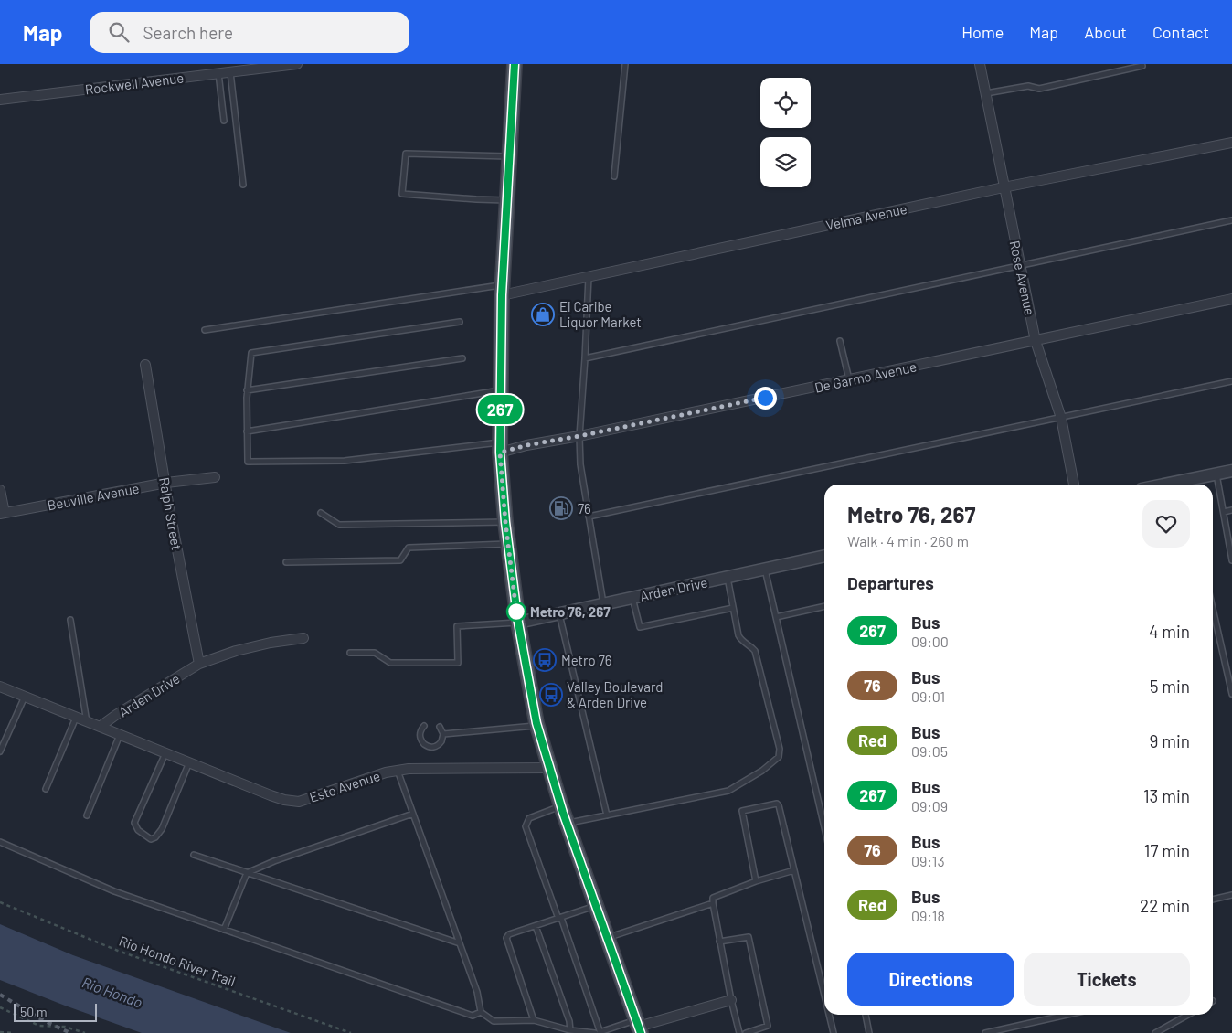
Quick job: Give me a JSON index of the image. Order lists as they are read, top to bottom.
{
  "streets": {
    "street": [
      "Rockwell Avenue",
      "Velma Avenue",
      "Rose Avenue",
      "De Garmo Avenue",
      "Beuville Avenue",
      "Ralph Street",
      "Arden Drive",
      "Esto Avenue"
    ],
    "path": ["Rio Hondo River Trail"]
  },
  "crossings": [
    ["Velma Avenue", "Rose Avenue"],
    ["Rose Avenue", "De Garmo Avenue"],
    ["Beuville Avenue", "Ralph Street"],
    ["Ralph Street", "Arden Drive"],
    ["Arden Drive", "Esto Avenue"]
  ],
  "water": ["Rio Hondo"],
  "places": {
    "shop": ["El Caribe Liquor Market"],
    "fuel station": ["76"],
    "other": ["Metro 76, 267"],
    "bus stop": ["Metro 76", "Valley Boulevard & Arden Drive"]
  },
  "lines": ["bus line 267"],
  "scale_bar": "50 m",
  "page": {
    "header": "Map",
    "search": "Search here",
    "nav": [
      "Home",
      "Map",
      "About",
      "Contact"
    ],
    "on_map": "267",
    "heading": [
      ["Metro 76, 267", "Walk · 4 min · 260 m"],
      "Departures"
    ],
    "list": [
      {
        "mark": "267",
        "name": "Bus",
        "note": "09:00",
        "value": "4 min"
      },
      {
        "mark": "76",
        "name": "Bus",
        "note": "09:01",
        "value": "5 min"
      },
      {
        "mark": "Red",
        "name": "Bus",
        "note": "09:05",
        "value": "9 min"
      },
      {
        "mark": "267",
        "name": "Bus",
        "note": "09:09",
        "value": "13 min"
      },
      {
        "mark": "76",
        "name": "Bus",
        "note": "09:13",
        "value": "17 min"
      },
      {
        "mark": "Red",
        "name": "Bus",
        "note": "09:18",
        "value": "22 min"
      }
    ],
    "buttons": ["Directions", "Tickets"],
    "scale": "50 m"
  }
}
